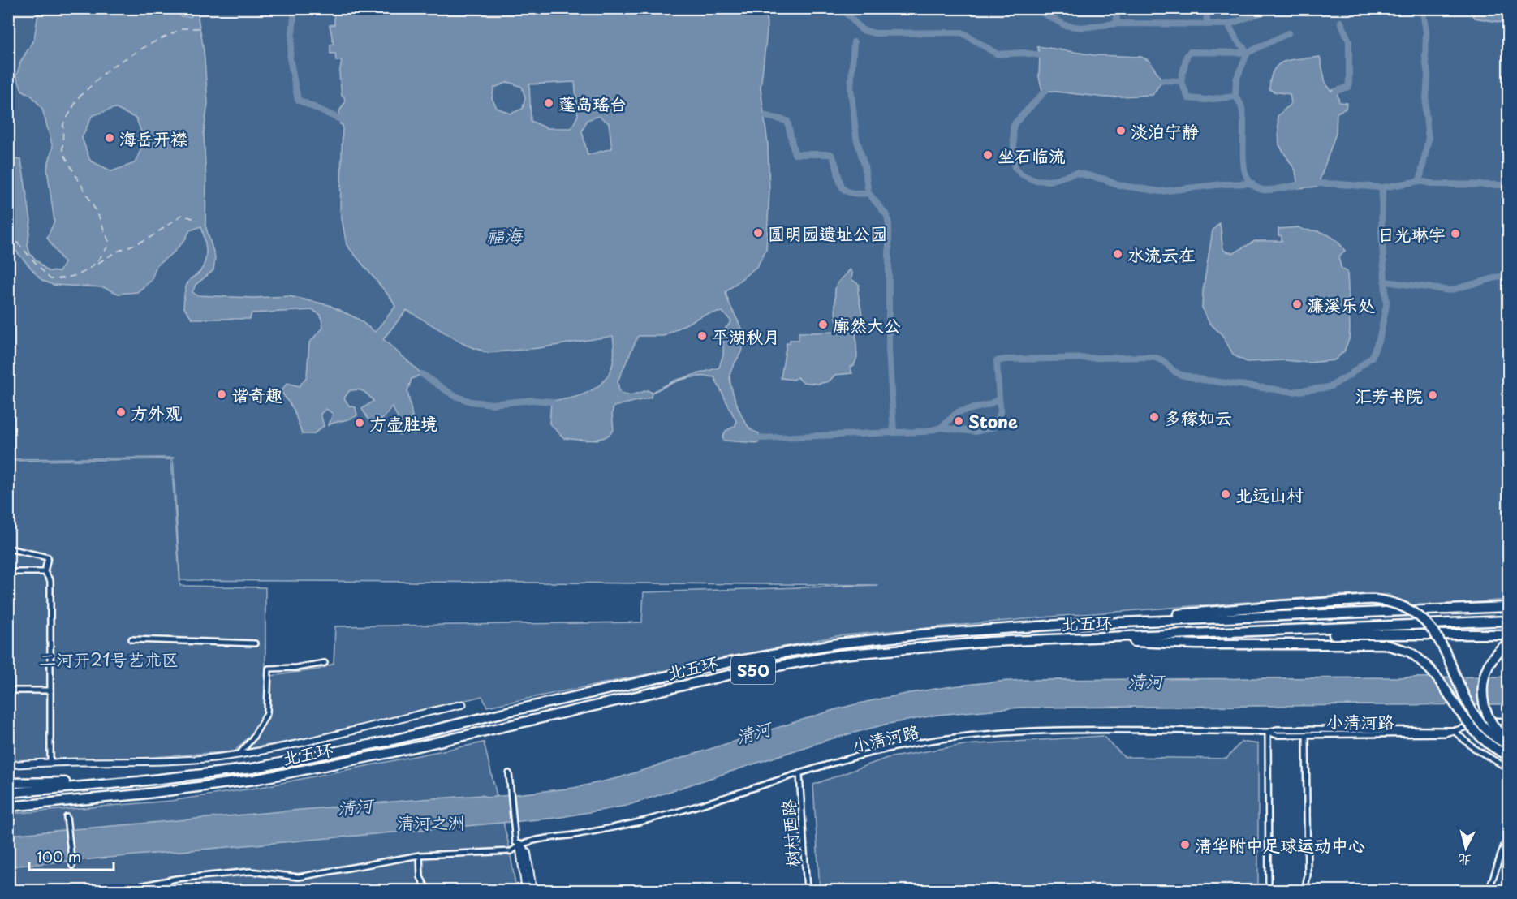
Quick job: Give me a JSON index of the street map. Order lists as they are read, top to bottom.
{
  "streets": {
    "highway": ["北五环", "S50"],
    "street": ["小清河路", "树村西路"]
  },
  "crossings": [
    ["小清河路", "树村西路"]
  ],
  "water": ["福海", "清河"],
  "parks": ["二河开21号艺术区", "清河之洲"],
  "places": [
    "蓬岛瑶台",
    "淡泊宁静",
    "海岳开襟",
    "坐石临流",
    "圆明园遗址公园",
    "日光琳宇",
    "水流云在",
    "濂溪乐处",
    "廓然大公",
    "平湖秋月",
    "谐奇趣",
    "汇芳书院",
    "方外观",
    "多稼如云",
    "Stone",
    "方壶胜境",
    "北远山村",
    "清华附中足球运动中心"
  ],
  "scale_bar": "100 m",
  "north": "bottom"
}
